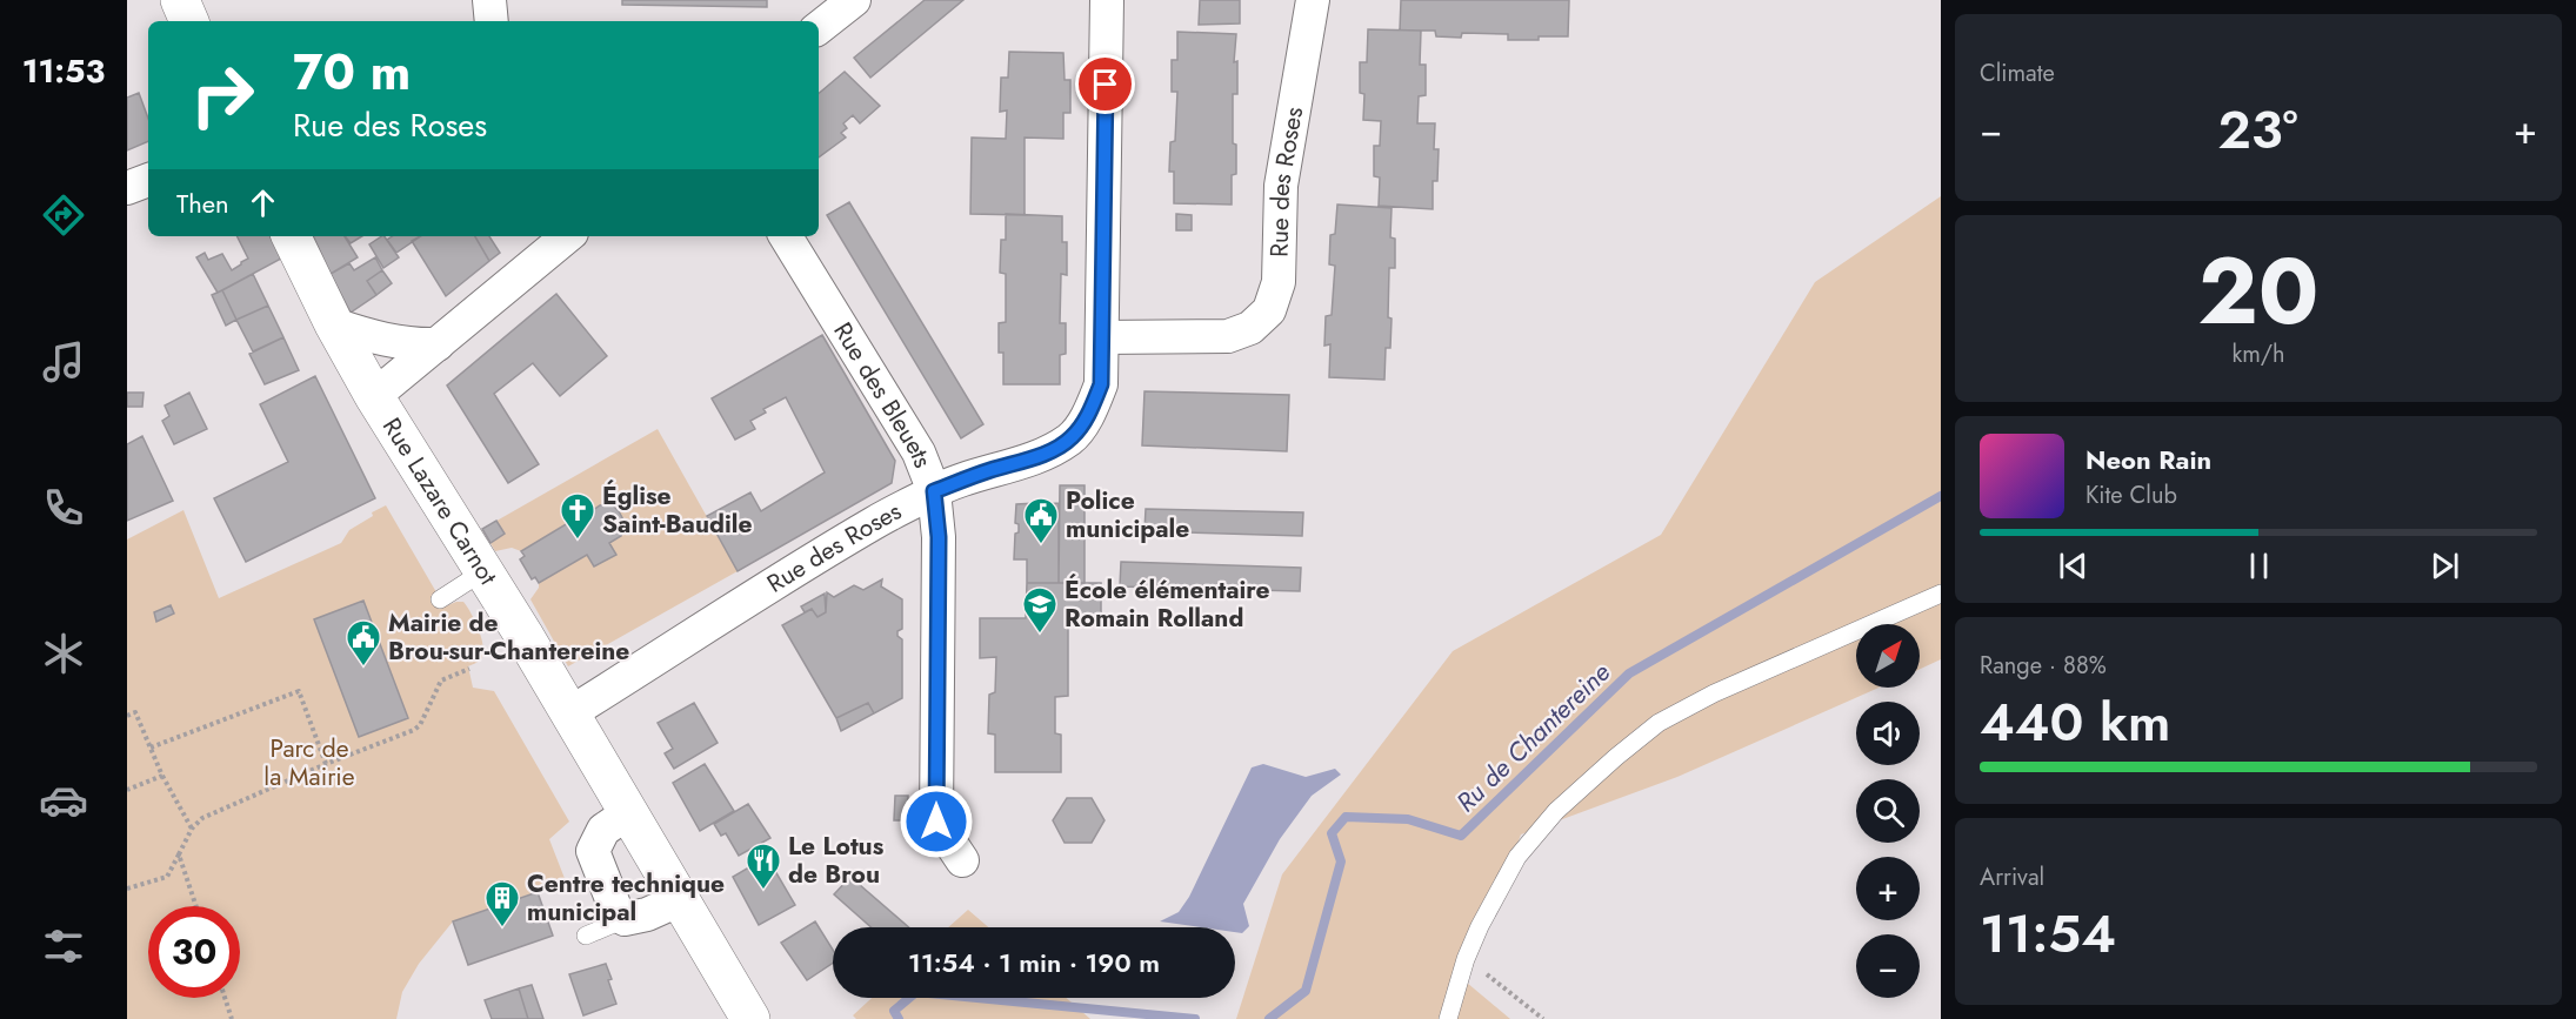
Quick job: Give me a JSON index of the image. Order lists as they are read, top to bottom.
{
  "streets": {
    "street": ["Rue des Roses", "Rue des Bleuets", "Rue Lazare Carnot"]
  },
  "crossings": [
    ["Rue des Roses", "Rue des Bleuets"],
    ["Rue des Roses", "Rue Lazare Carnot"]
  ],
  "water": ["Ru de Chantereine"],
  "parks": ["Parc de la Mairie"],
  "places": {
    "church": ["Église Saint-Baudile"],
    "public building": ["Police municipale", "Mairie de Brou-sur-Chantereine"],
    "school or university": ["École élémentaire Romain Rolland"],
    "restaurant": ["Le Lotus de Brou"],
    "building": ["Centre technique municipal"]
  },
  "north": "top right",
  "page": {
    "tabs": "11:53",
    "tile": [
      "Climate",
      ["20", "km/h"],
      ["Range · 88%", "440 km"],
      ["Arrival", "11:54"]
    ],
    "turn": ["70 m", "Rue des Roses"],
    "heat": ["−", "23°", "+"],
    "then": "Then",
    "song": ["Neon Rain", "Kite Club"],
    "map_buttons": ["+", "−"],
    "limit": "30",
    "trip": "11:54 · 1 min · 190 m"
  }
}
